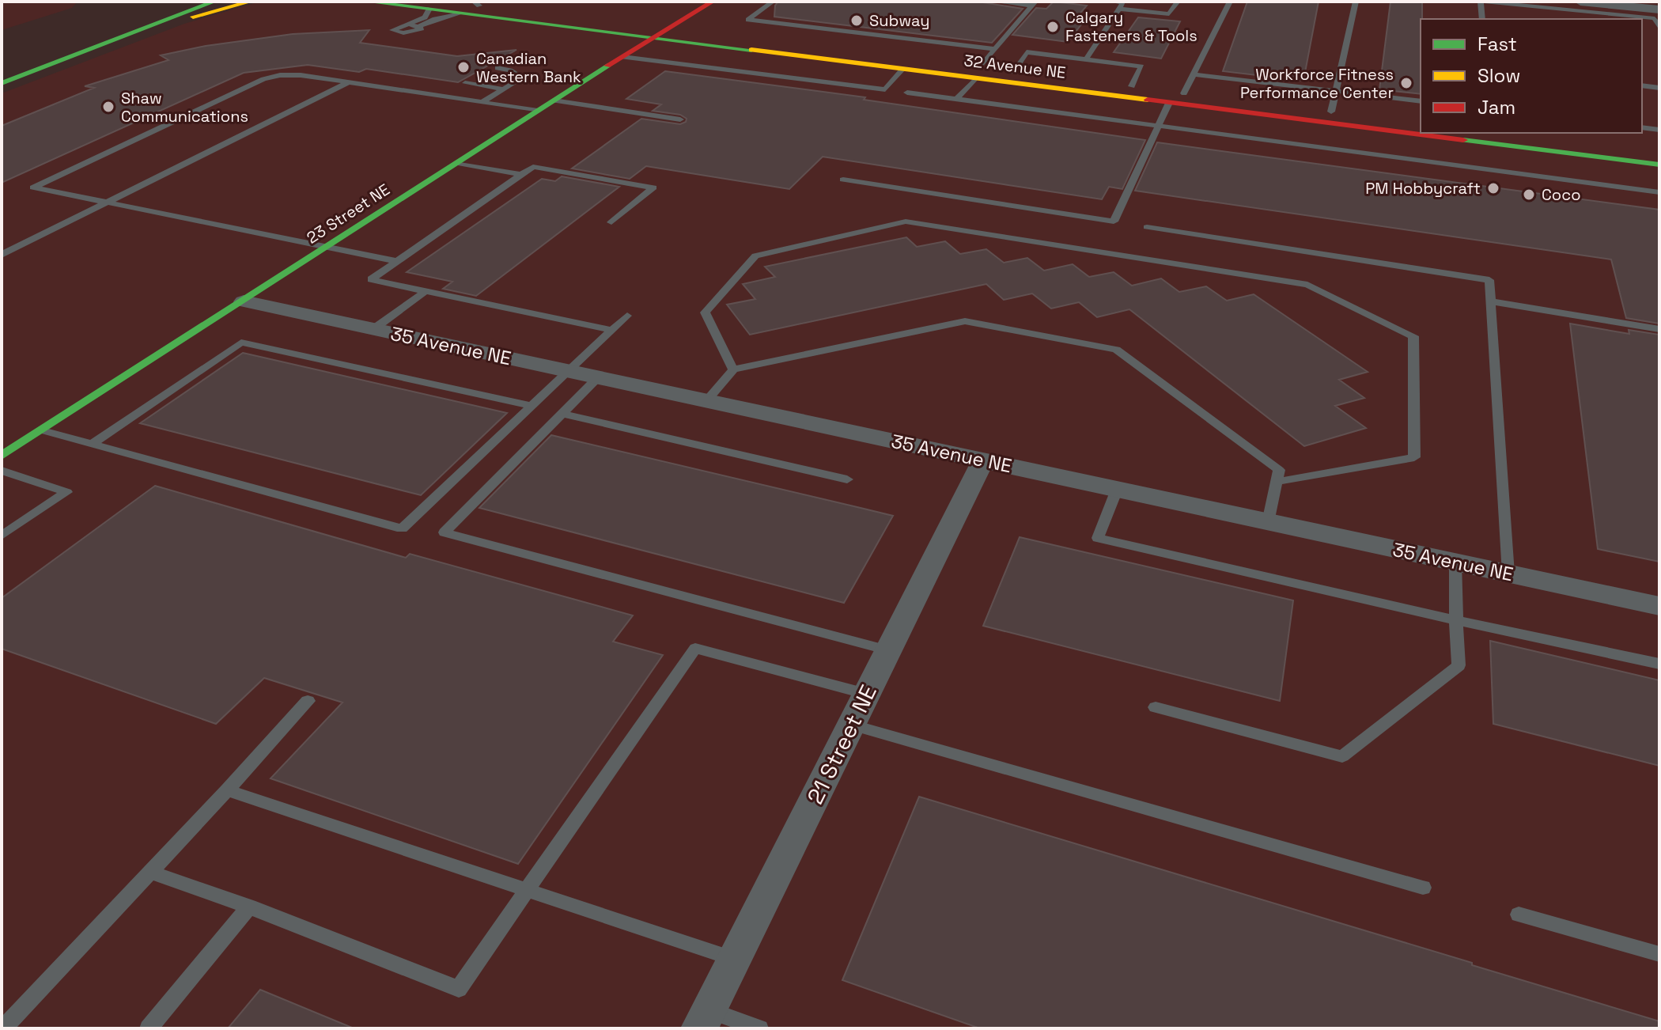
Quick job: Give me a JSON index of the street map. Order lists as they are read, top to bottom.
{
  "streets": {
    "main road": ["32 Avenue NE", "23 Street NE"],
    "street": ["35 Avenue NE", "21 Street NE"]
  },
  "crossings": [
    ["32 Avenue NE", "23 Street NE"],
    ["23 Street NE", "35 Avenue NE"],
    ["35 Avenue NE", "21 Street NE"]
  ],
  "places": [
    "Subway",
    "Calgary Fasteners & Tools",
    "Canadian Western Bank",
    "Workforce Fitness Performance Center",
    "Shaw Communications",
    "PM Hobbycraft",
    "Coco"
  ],
  "legend": ["Fast", "Slow", "Jam"]
}
